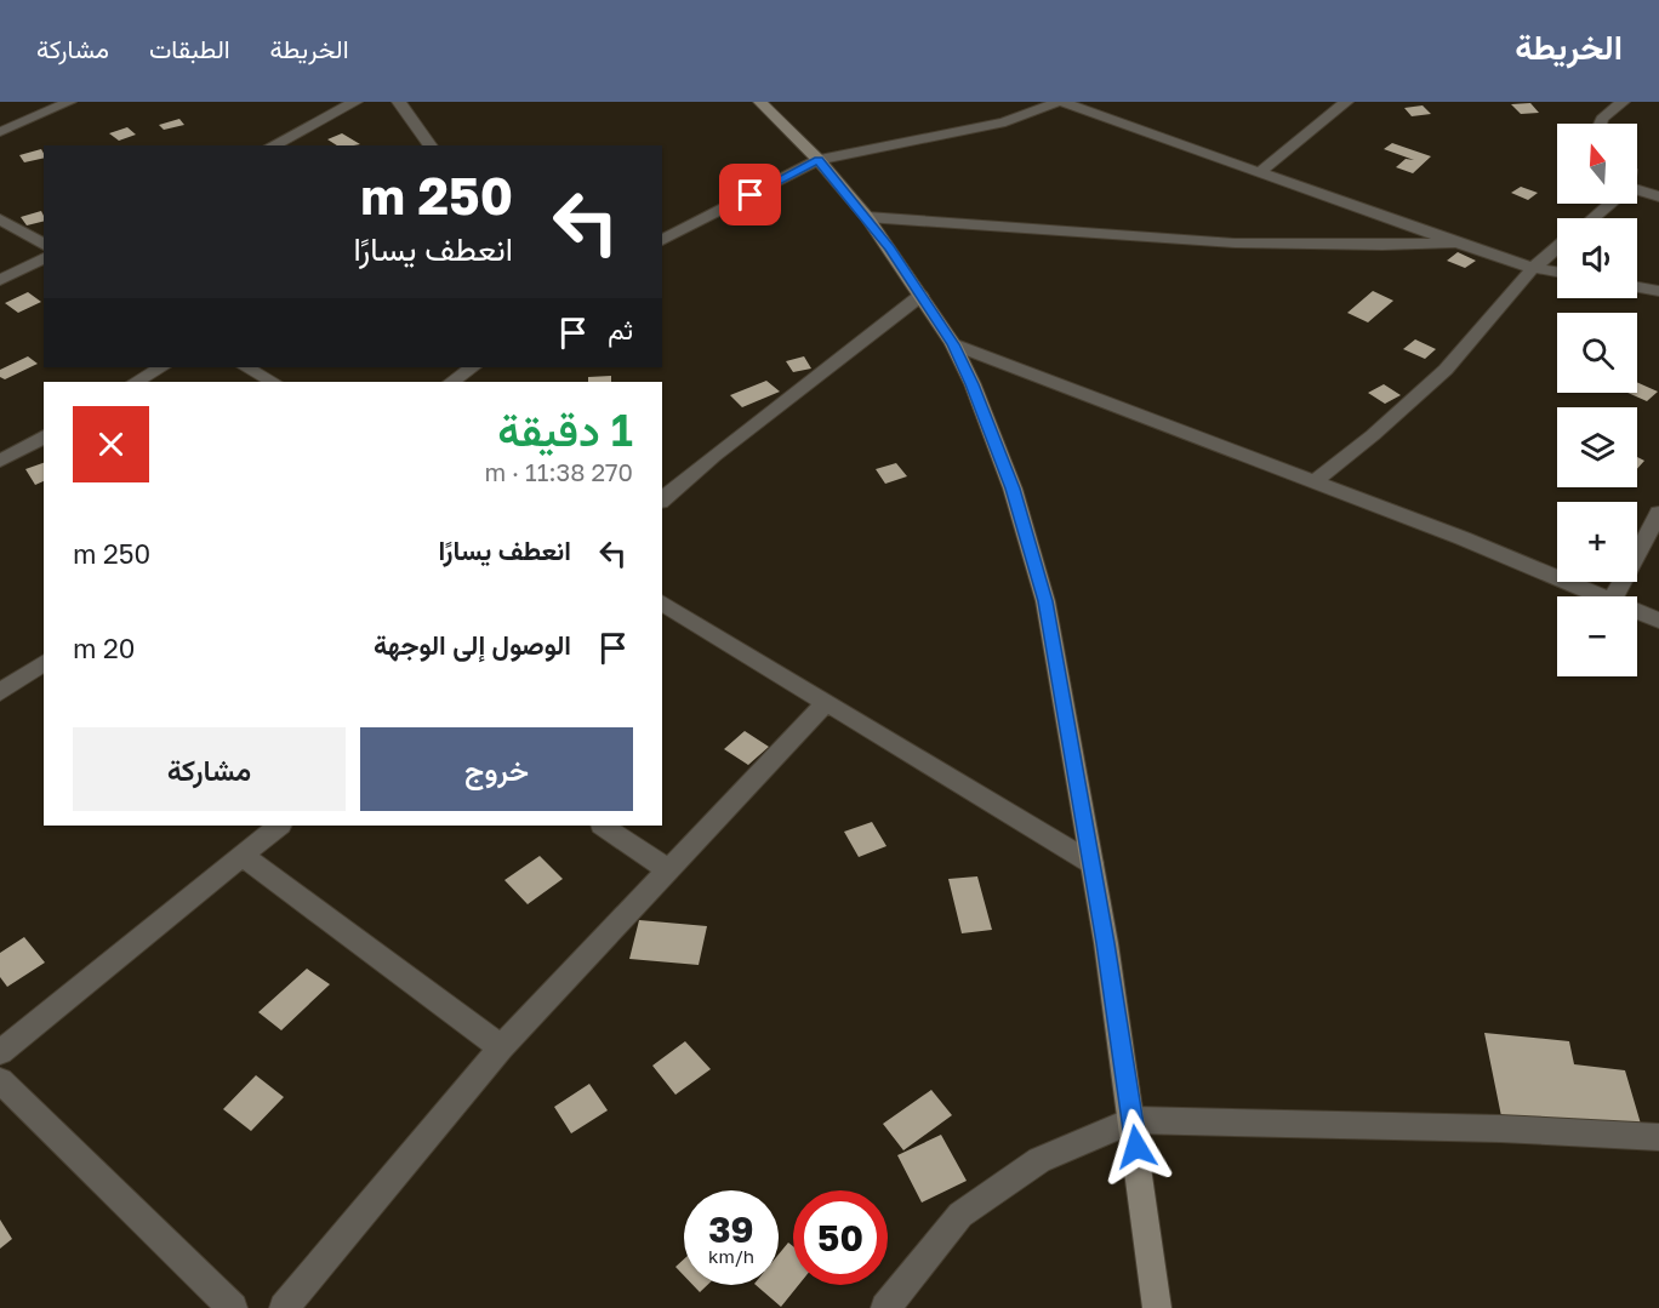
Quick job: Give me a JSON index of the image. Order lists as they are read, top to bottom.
{
  "north": "top",
  "page": {
    "header": "الخريطة",
    "nav": ["الخريطة", "الطبقات", "مشاركة"],
    "map_buttons": ["+", "−"],
    "turn": ["250 m", "انعطف يسارًا"],
    "then": "ثم",
    "heading": ["1 دقيقة", "270 m · 11:38"],
    "list": [
      {
        "name": "انعطف يسارًا",
        "value": "250 m"
      },
      {
        "name": "الوصول إلى الوجهة",
        "value": "20 m"
      }
    ],
    "buttons": ["خروج", "مشاركة"],
    "speed": "39 km/h",
    "limit": "50"
  }
}
